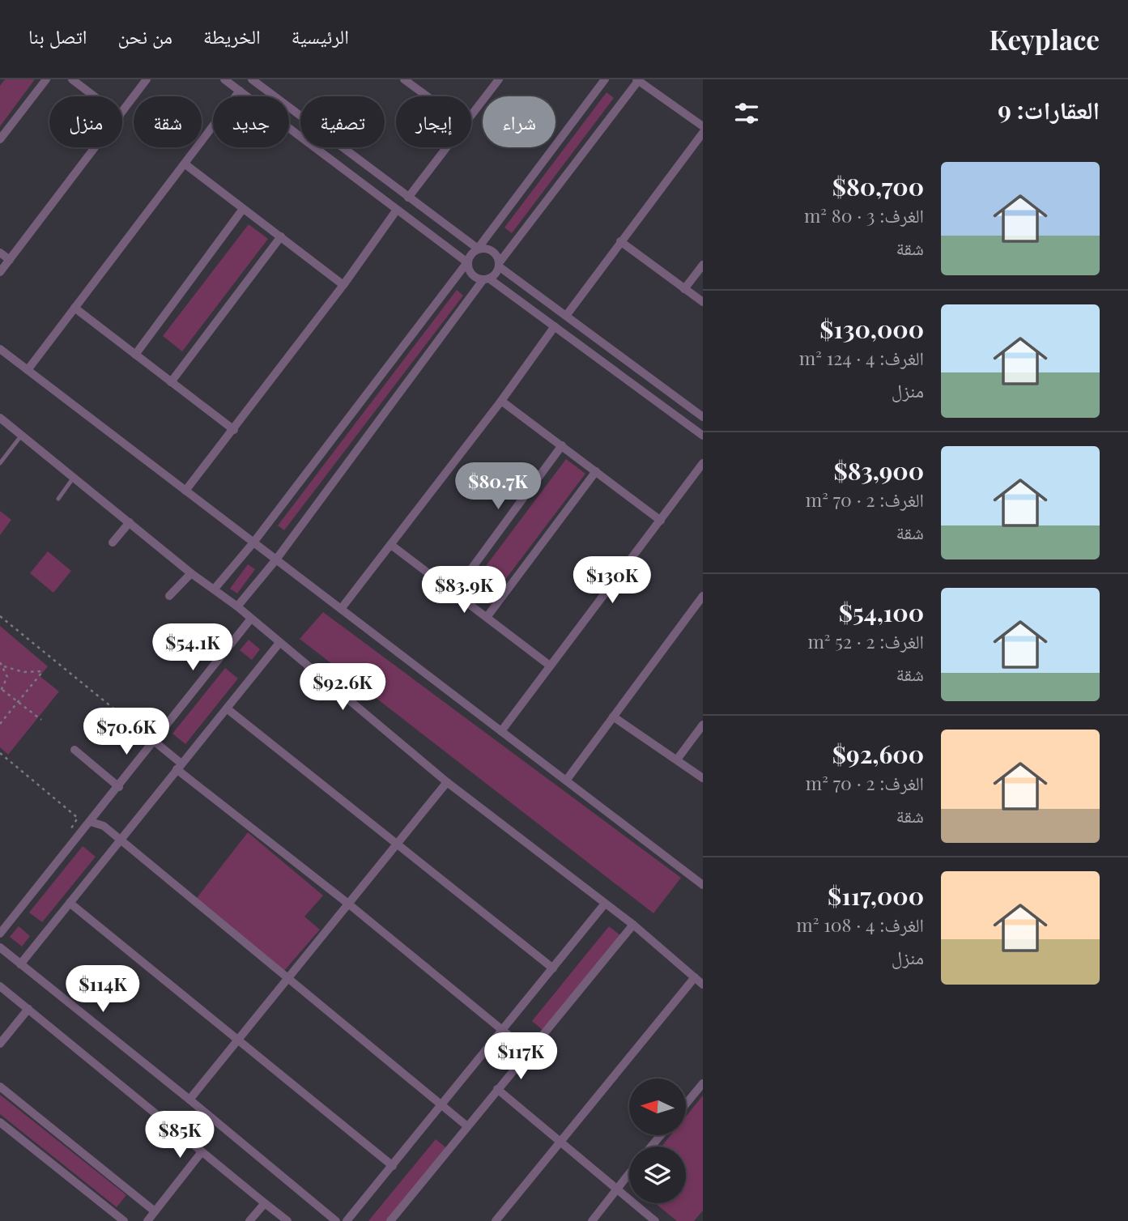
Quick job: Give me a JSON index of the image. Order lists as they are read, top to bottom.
{
  "north": "left",
  "page": {
    "header": "Keyplace",
    "nav": [
      "الرئيسية",
      "الخريطة",
      "من نحن",
      "اتصل بنا"
    ],
    "heading": "العقارات: 9",
    "chip": [
      "شراء",
      "إيجار",
      "تصفية",
      "جديد",
      "شقة",
      "منزل"
    ],
    "list": [
      {
        "name": "$80,700",
        "note": "الغرف: 3 · 80 m² · شقة"
      },
      {
        "name": "$130,000",
        "note": "الغرف: 4 · 124 m² · منزل"
      },
      {
        "name": "$83,900",
        "note": "الغرف: 2 · 70 m² · شقة"
      },
      {
        "name": "$54,100",
        "note": "الغرف: 2 · 52 m² · شقة"
      },
      {
        "name": "$92,600",
        "note": "الغرف: 2 · 70 m² · شقة"
      },
      {
        "name": "$117,000",
        "note": "الغرف: 4 · 108 m² · منزل"
      }
    ],
    "price": [
      "$80.7K",
      "$130K",
      "$83.9K",
      "$54.1K",
      "$92.6K",
      "$70.6K",
      "$114K",
      "$117K",
      "$85K"
    ]
  }
}
